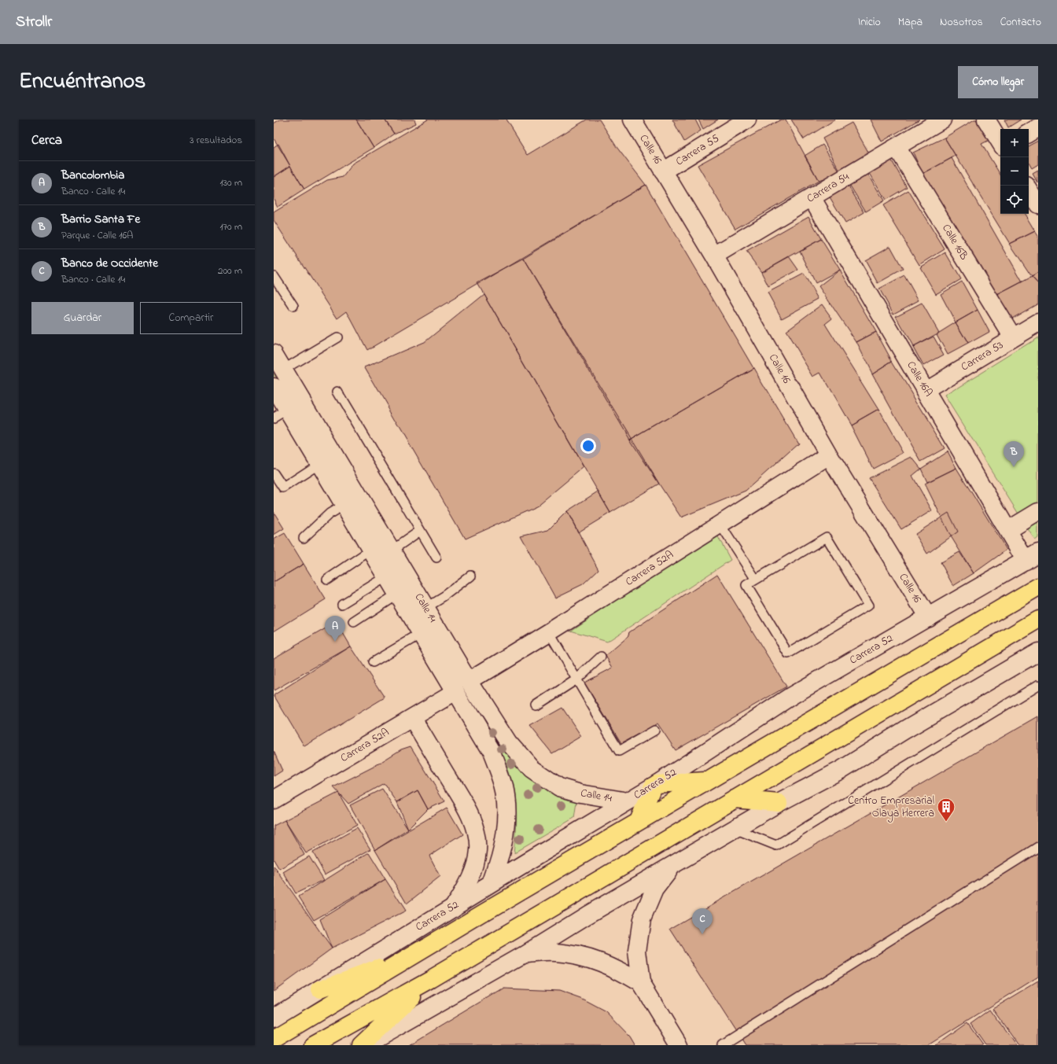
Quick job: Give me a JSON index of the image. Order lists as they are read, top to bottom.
{
  "streets": {
    "main road": ["Carrera 52"],
    "street": [
      "Calle 16",
      "Carrera 55",
      "Carrera 54",
      "Calle 16B",
      "Carrera 53",
      "Calle 16A",
      "Carrera 52A",
      "Calle 14"
    ]
  },
  "crossings": [
    ["Calle 16", "Carrera 55"],
    ["Calle 16", "Carrera 54"],
    ["Calle 16", "Carrera 52A"],
    ["Calle 16", "Carrera 52"],
    ["Carrera 54", "Calle 16B"],
    ["Carrera 54", "Calle 16A"],
    ["Calle 16B", "Carrera 53"],
    ["Carrera 53", "Calle 16A"],
    ["Calle 16A", "Carrera 52"],
    ["Carrera 52A", "Calle 14"],
    ["Calle 14", "Carrera 52"]
  ],
  "places": {
    "building": ["Centro Empresarial Olaya Herrera"]
  },
  "page": {
    "header": "Strollr",
    "nav": [
      "Inicio",
      "Mapa",
      "Nosotros",
      "Contacto"
    ],
    "title": "Encuéntranos",
    "buttons": [
      "Cómo llegar",
      ["Guardar", "Compartir"]
    ],
    "heading": ["Cerca", "3 resultados"],
    "map_buttons": ["+", "−"],
    "list": [
      {
        "mark": "A",
        "name": "Bancolombia",
        "note": "Banco · Calle 14",
        "value": "130 m"
      },
      {
        "mark": "B",
        "name": "Barrio Santa Fe",
        "note": "Parque · Calle 16A",
        "value": "170 m"
      },
      {
        "mark": "C",
        "name": "Banco de Occidente",
        "note": "Banco · Calle 14",
        "value": "200 m"
      }
    ],
    "pins": ["B", "A", "C"]
  }
}
